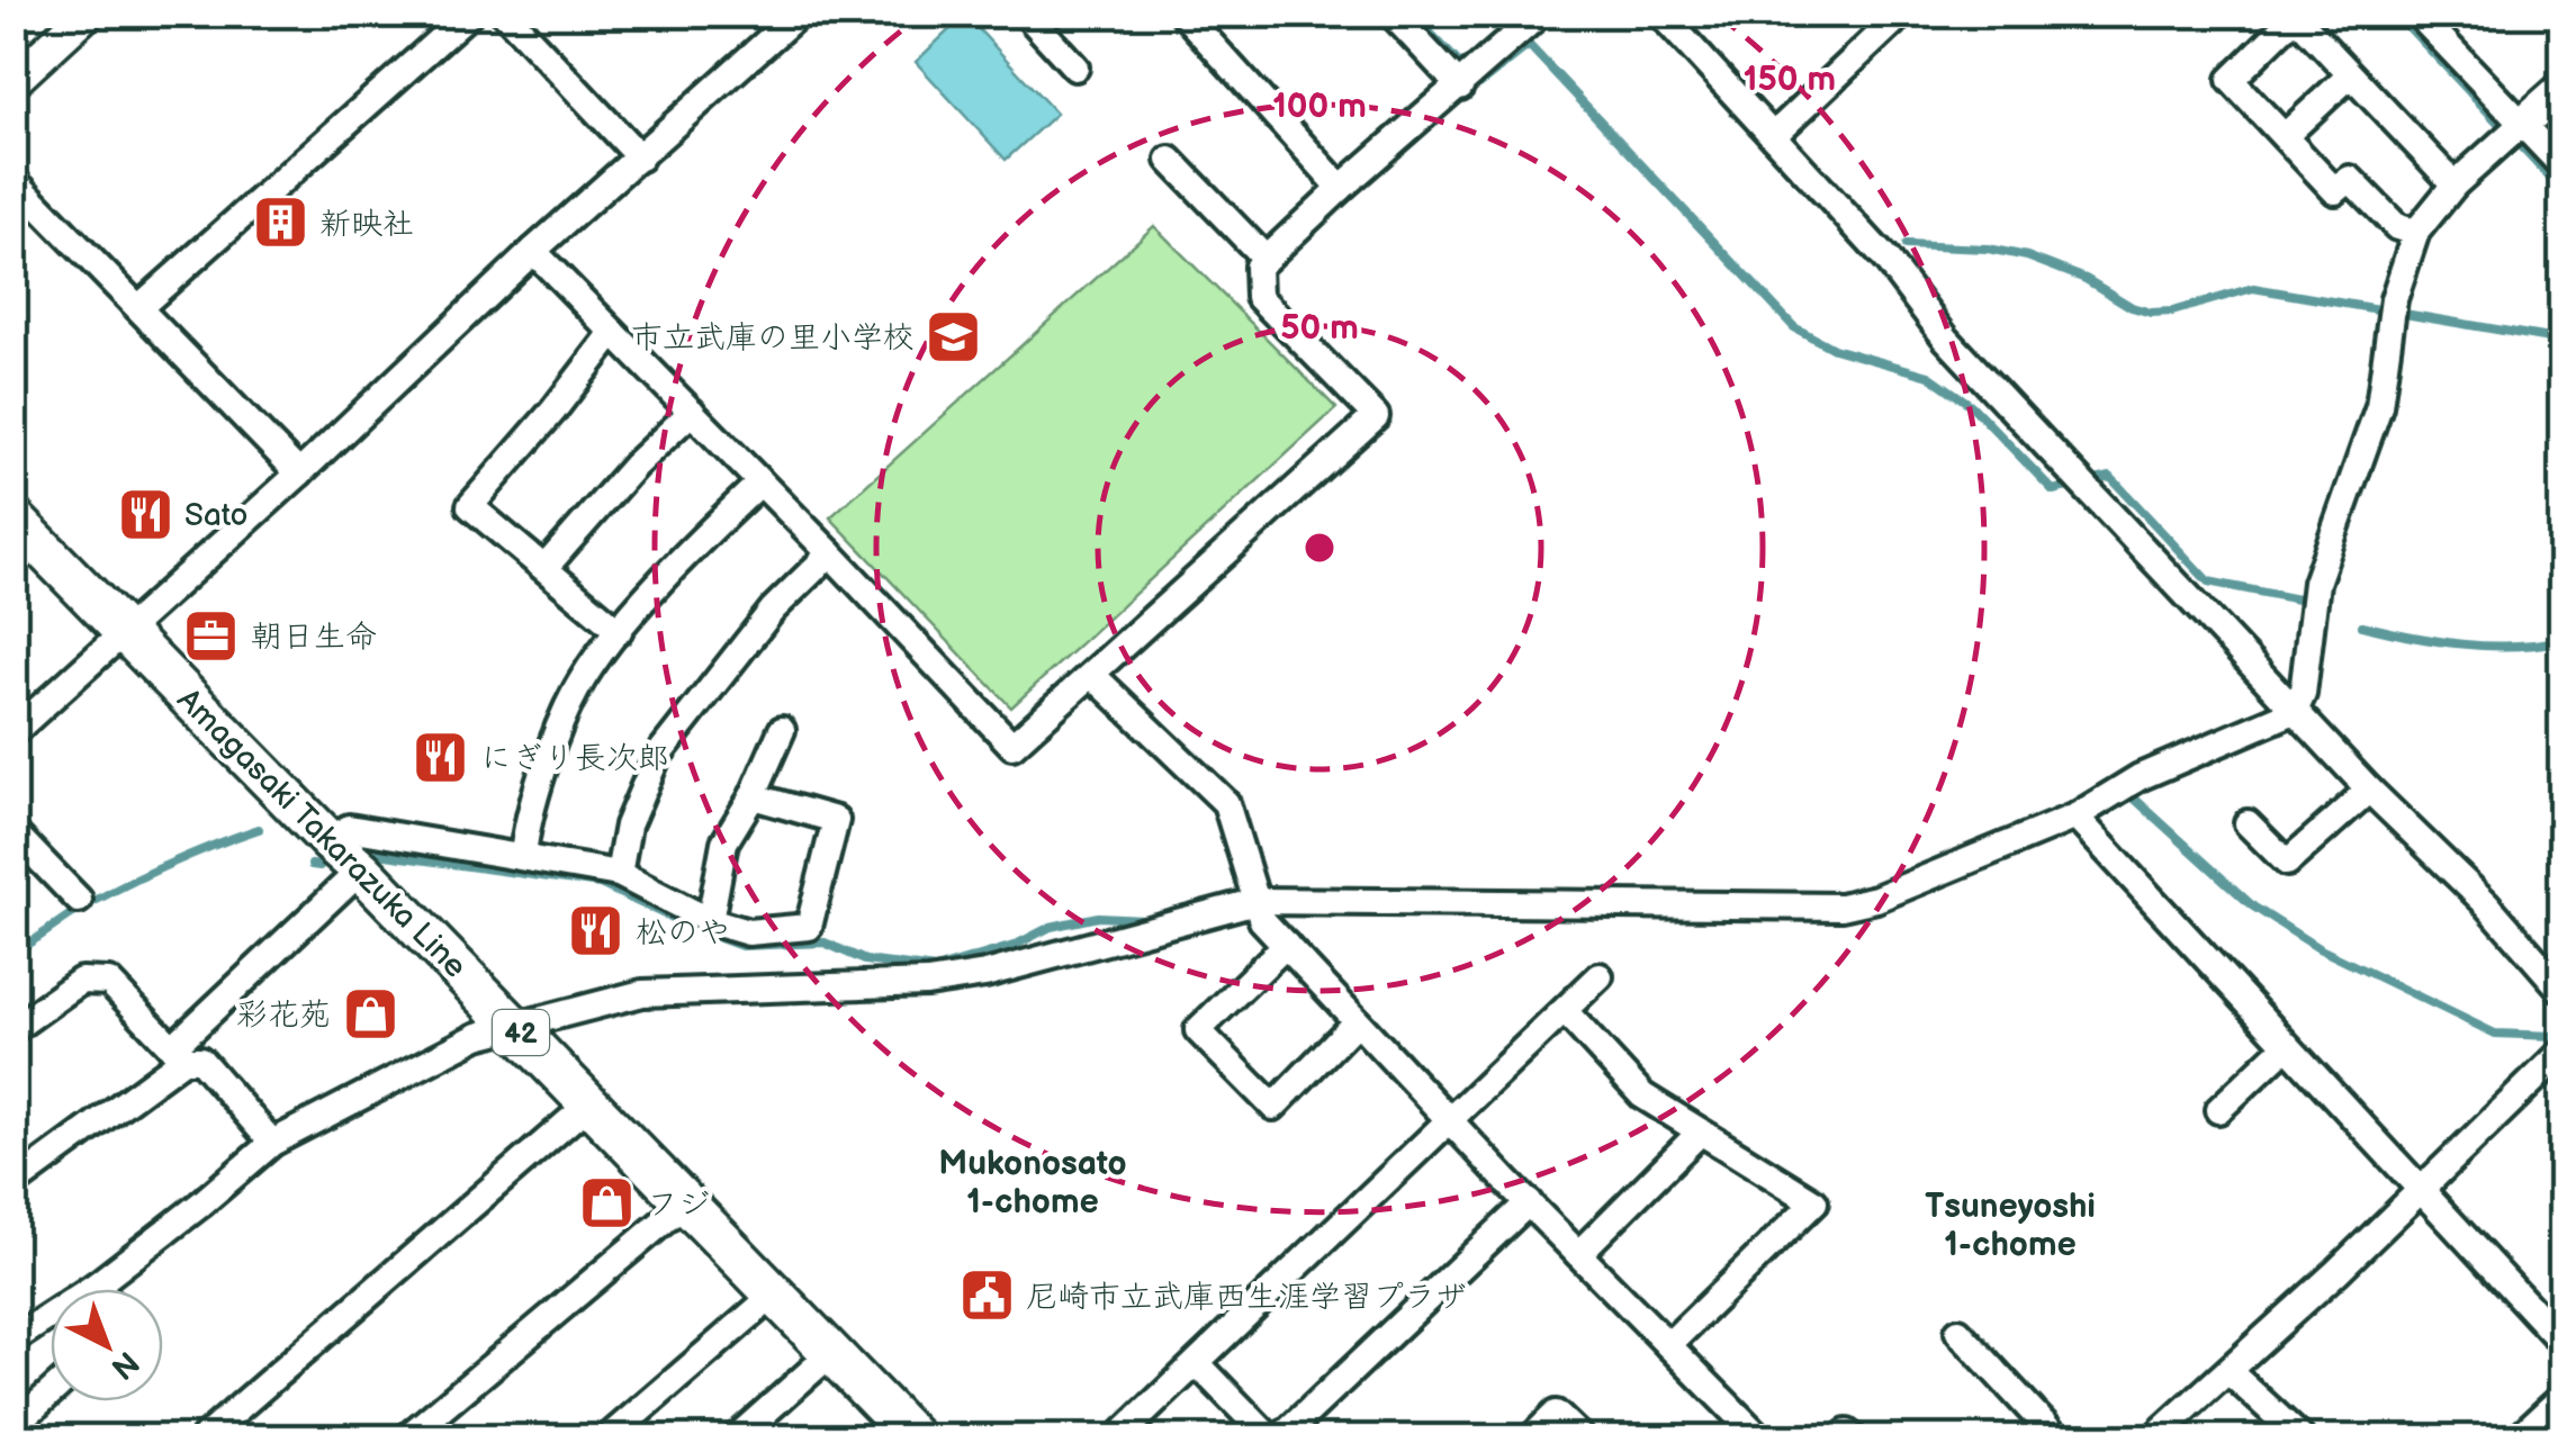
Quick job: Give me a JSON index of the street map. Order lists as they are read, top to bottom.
{
  "streets": {
    "main road": ["Amagasaki Takarazuka Line", "42"]
  },
  "districts": ["Mukonosato 1-chome", "Tsuneyoshi 1-chome"],
  "places": {
    "building": ["新映社"],
    "school or university": ["市立武庫の里小学校"],
    "restaurant": ["Sato", "にぎり長次郎", "松のや"],
    "office": ["朝日生命"],
    "shop": ["彩花苑", "フジ"],
    "public building": ["尼崎市立武庫西生涯学習プラザ"]
  },
  "north": "bottom right",
  "rings": ["150 m", "100 m", "50 m"]
}
